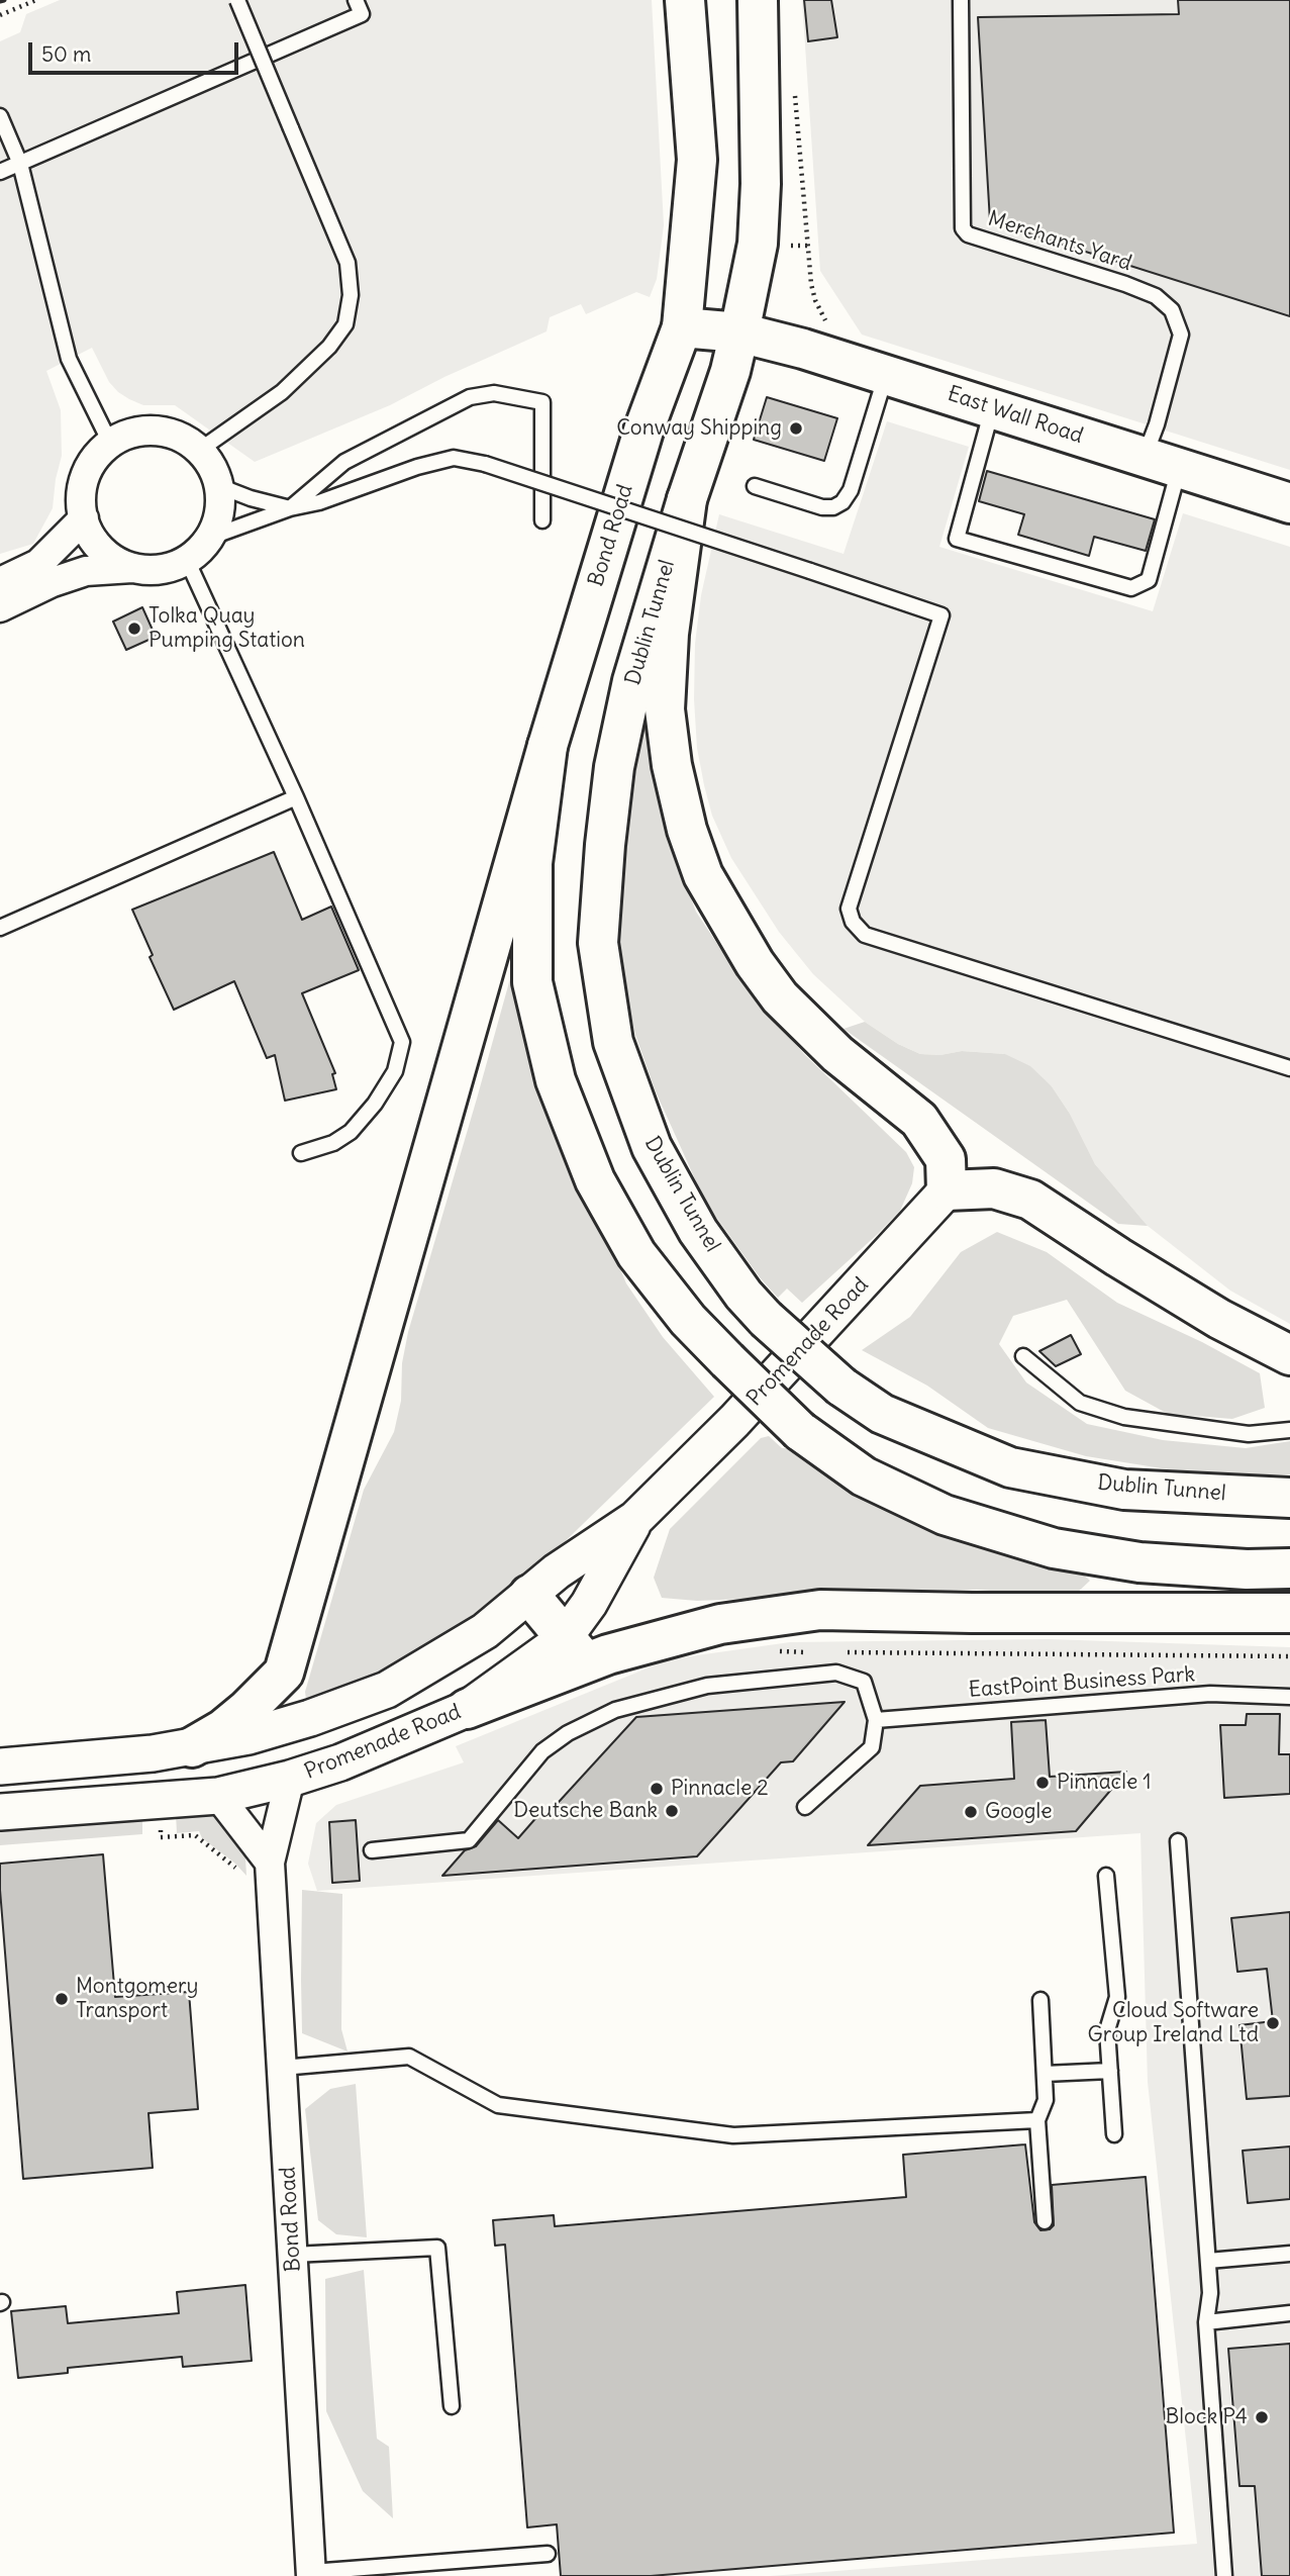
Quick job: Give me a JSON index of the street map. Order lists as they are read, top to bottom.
{
  "streets": {
    "main road": ["East Wall Road", "Bond Road", "Dublin Tunnel"],
    "street": ["Promenade Road"],
    "lane": ["Merchants Yard", "EastPoint Business Park"]
  },
  "crossings": [
    ["Merchants Yard", "East Wall Road"],
    ["East Wall Road", "Bond Road"],
    ["Bond Road", "Promenade Road"]
  ],
  "places": [
    "Conway Shipping",
    "Tolka Quay Pumping Station",
    "Pinnacle 1",
    "Pinnacle 2",
    "Deutsche Bank",
    "Google",
    "Montgomery Transport",
    "Cloud Software Group Ireland Ltd",
    "Block P4"
  ],
  "scale_bar": "50 m"
}
